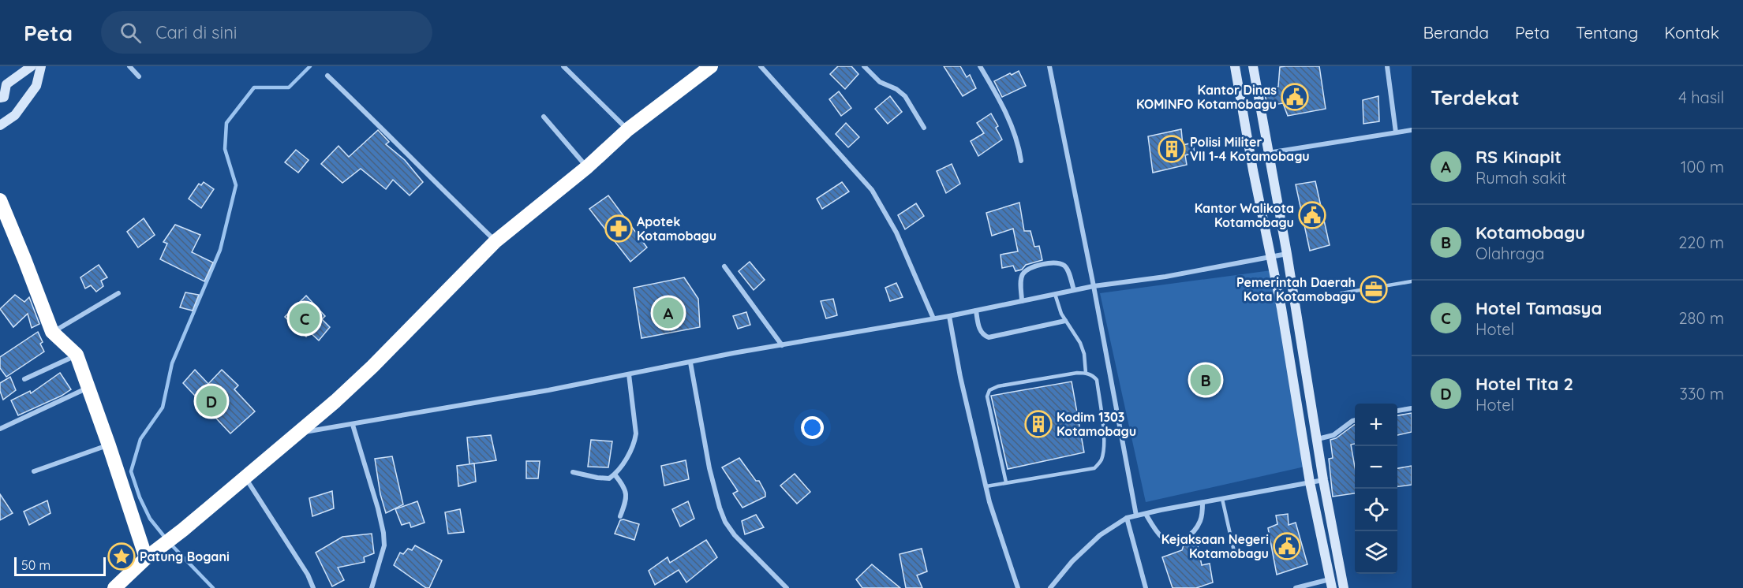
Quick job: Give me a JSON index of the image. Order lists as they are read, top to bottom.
{
  "places": {
    "public building": ["Kantor Dinas KOMINFO Kotamobagu", "Kantor Walikota Kotamobagu", "Kejaksaan Negeri Kotamobagu"],
    "building": ["Polisi Militer VII 1-4 Kotamobagu", "Kodim 1303 Kotamobagu"],
    "pharmacy": ["Apotek Kotamobagu"],
    "office": ["Pemerintah Daerah Kota Kotamobagu"],
    "place": ["Patung Bogani"]
  },
  "scale_bar": "50 m",
  "page": {
    "header": "Peta",
    "search": "Cari di sini",
    "nav": [
      "Beranda",
      "Peta",
      "Tentang",
      "Kontak"
    ],
    "heading": ["Terdekat", "4 hasil"],
    "list": [
      {
        "mark": "A",
        "name": "RS Kinapit",
        "note": "Rumah sakit",
        "value": "100 m"
      },
      {
        "mark": "B",
        "name": "Kotamobagu",
        "note": "Olahraga",
        "value": "220 m"
      },
      {
        "mark": "C",
        "name": "Hotel Tamasya",
        "note": "Hotel",
        "value": "280 m"
      },
      {
        "mark": "D",
        "name": "Hotel Tita 2",
        "note": "Hotel",
        "value": "330 m"
      }
    ],
    "pins": [
      "A",
      "C",
      "B",
      "D"
    ],
    "map_buttons": ["+", "−"],
    "scale": "50 m"
  }
}
